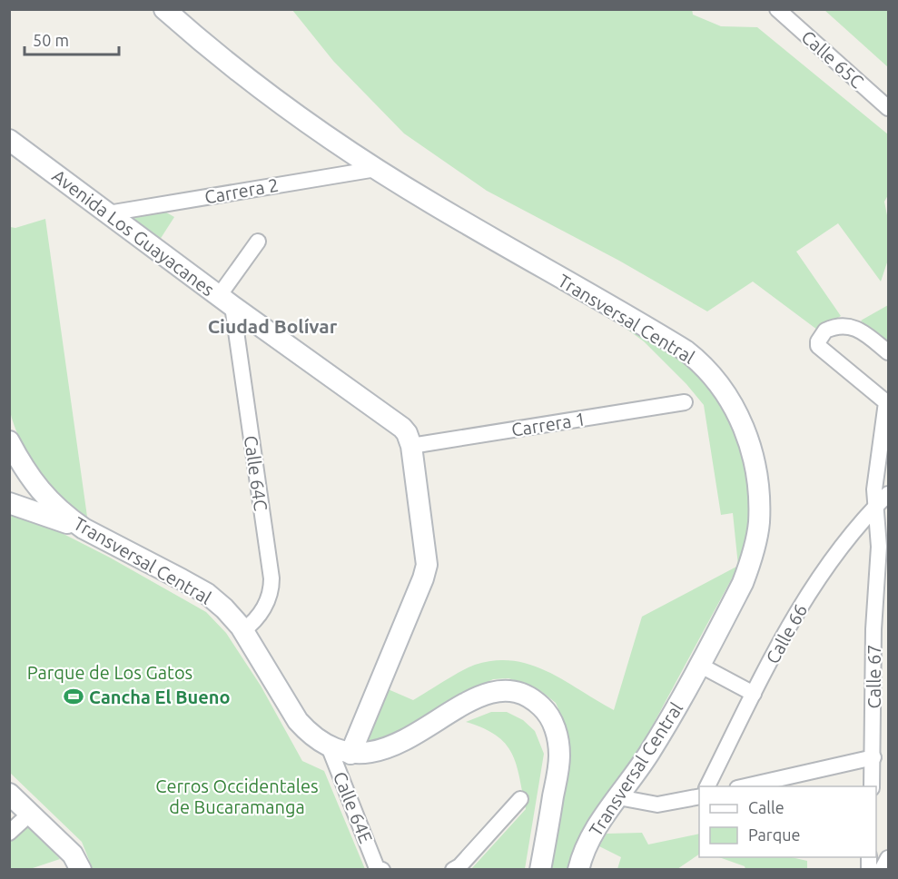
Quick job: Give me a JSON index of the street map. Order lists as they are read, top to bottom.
{
  "streets": {
    "main road": ["Avenida Los Guayacanes", "Transversal Central"],
    "street": [
      "Calle 65C",
      "Carrera 2",
      "Carrera 1",
      "Calle 64C",
      "Calle 66",
      "Calle 67",
      "Calle 64E"
    ]
  },
  "crossings": [
    ["Carrera 2", "Avenida Los Guayacanes"],
    ["Carrera 2", "Transversal Central"],
    ["Avenida Los Guayacanes", "Transversal Central"],
    ["Avenida Los Guayacanes", "Carrera 1"],
    ["Avenida Los Guayacanes", "Calle 64C"],
    ["Transversal Central", "Calle 64C"],
    ["Transversal Central", "Calle 64E"],
    ["Calle 66", "Calle 67"]
  ],
  "districts": ["Ciudad Bolívar"],
  "parks": ["Parque de Los Gatos", "Cerros Occidentales de Bucaramanga"],
  "places": {
    "sports": ["Cancha El Bueno"]
  },
  "legend": ["Calle", "Parque"],
  "scale_bar": "50 m"
}
